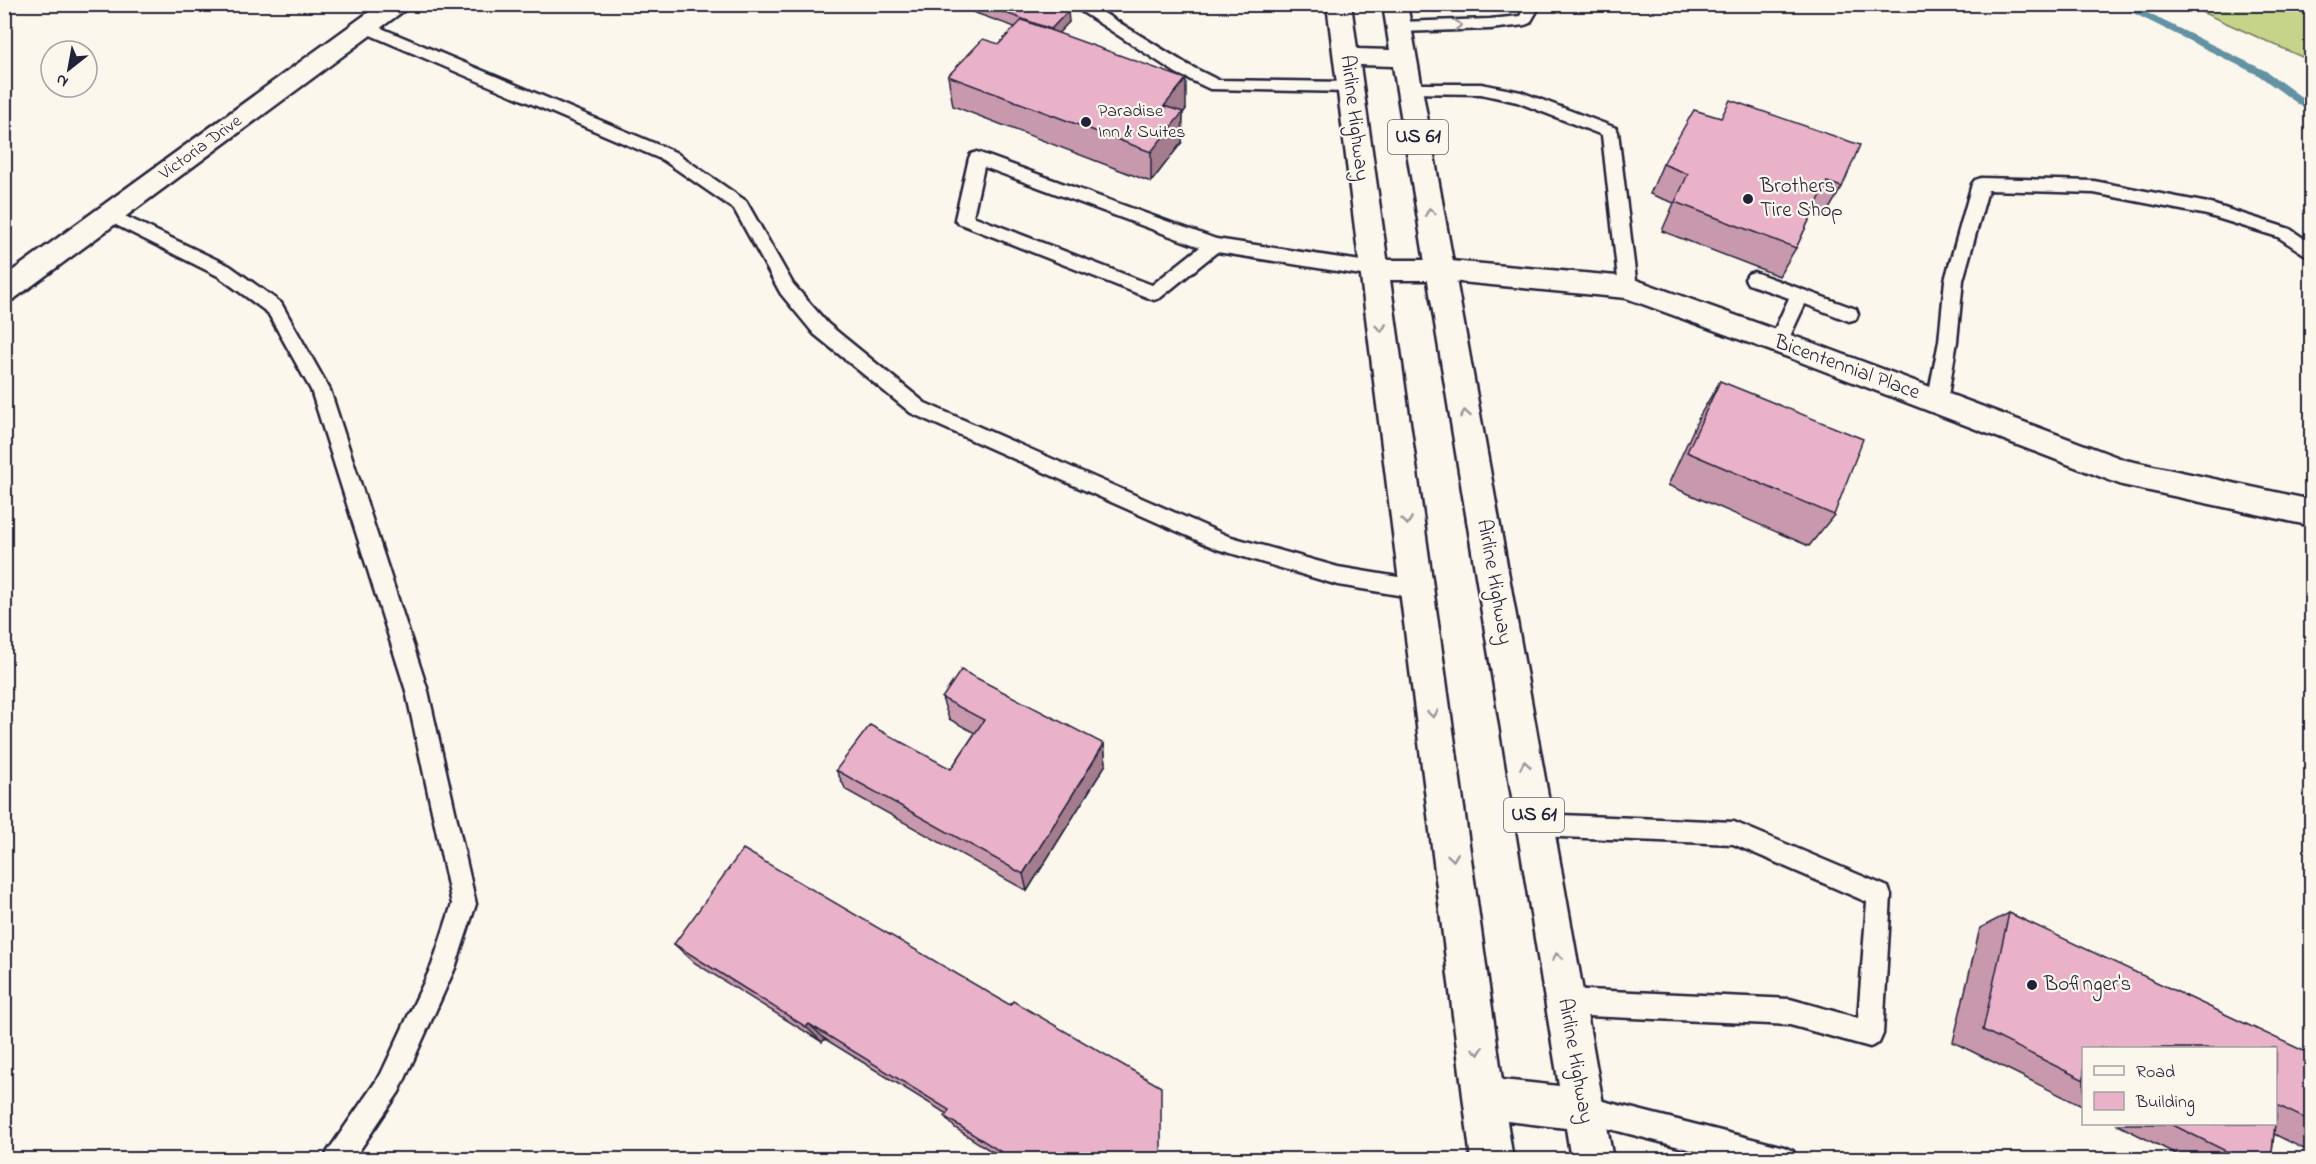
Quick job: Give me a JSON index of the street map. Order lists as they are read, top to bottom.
{
  "streets": {
    "main road": [
      "Airline Highway",
      "US 61",
      "Victoria Drive",
      "Bicentennial Place"
    ]
  },
  "crossings": [
    ["Airline Highway", "Bicentennial Place"]
  ],
  "places": ["Paradise Inn & Suites", "Brothers Tire Shop", "Bofinger's"],
  "legend": ["Road", "Building"],
  "north": "bottom left"
}
